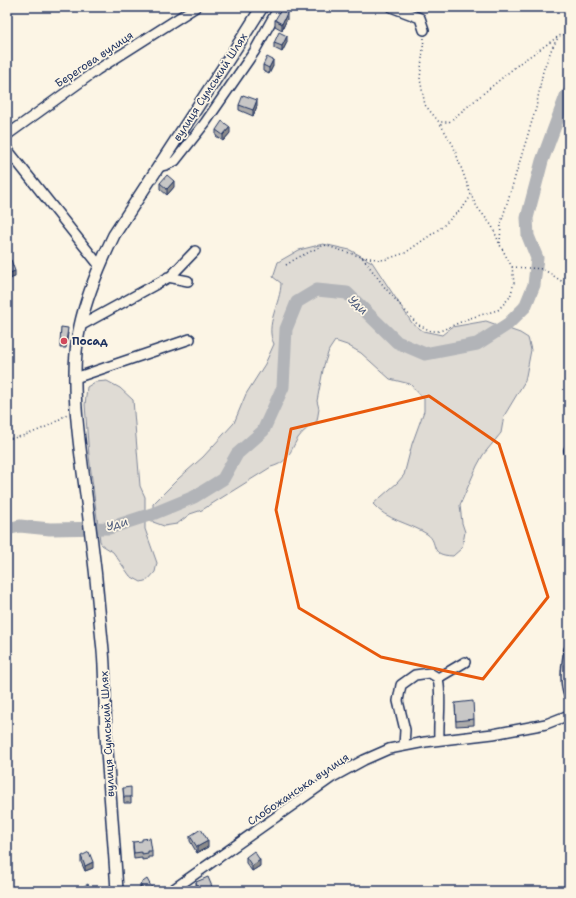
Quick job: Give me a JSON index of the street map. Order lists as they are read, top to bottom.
{
  "streets": {
    "main road": ["вулиця Сумський Шлях"],
    "street": ["Берегова вулиця", "Слобожанська вулиця"]
  },
  "water": ["Уди"],
  "places": ["Посад"]
}
